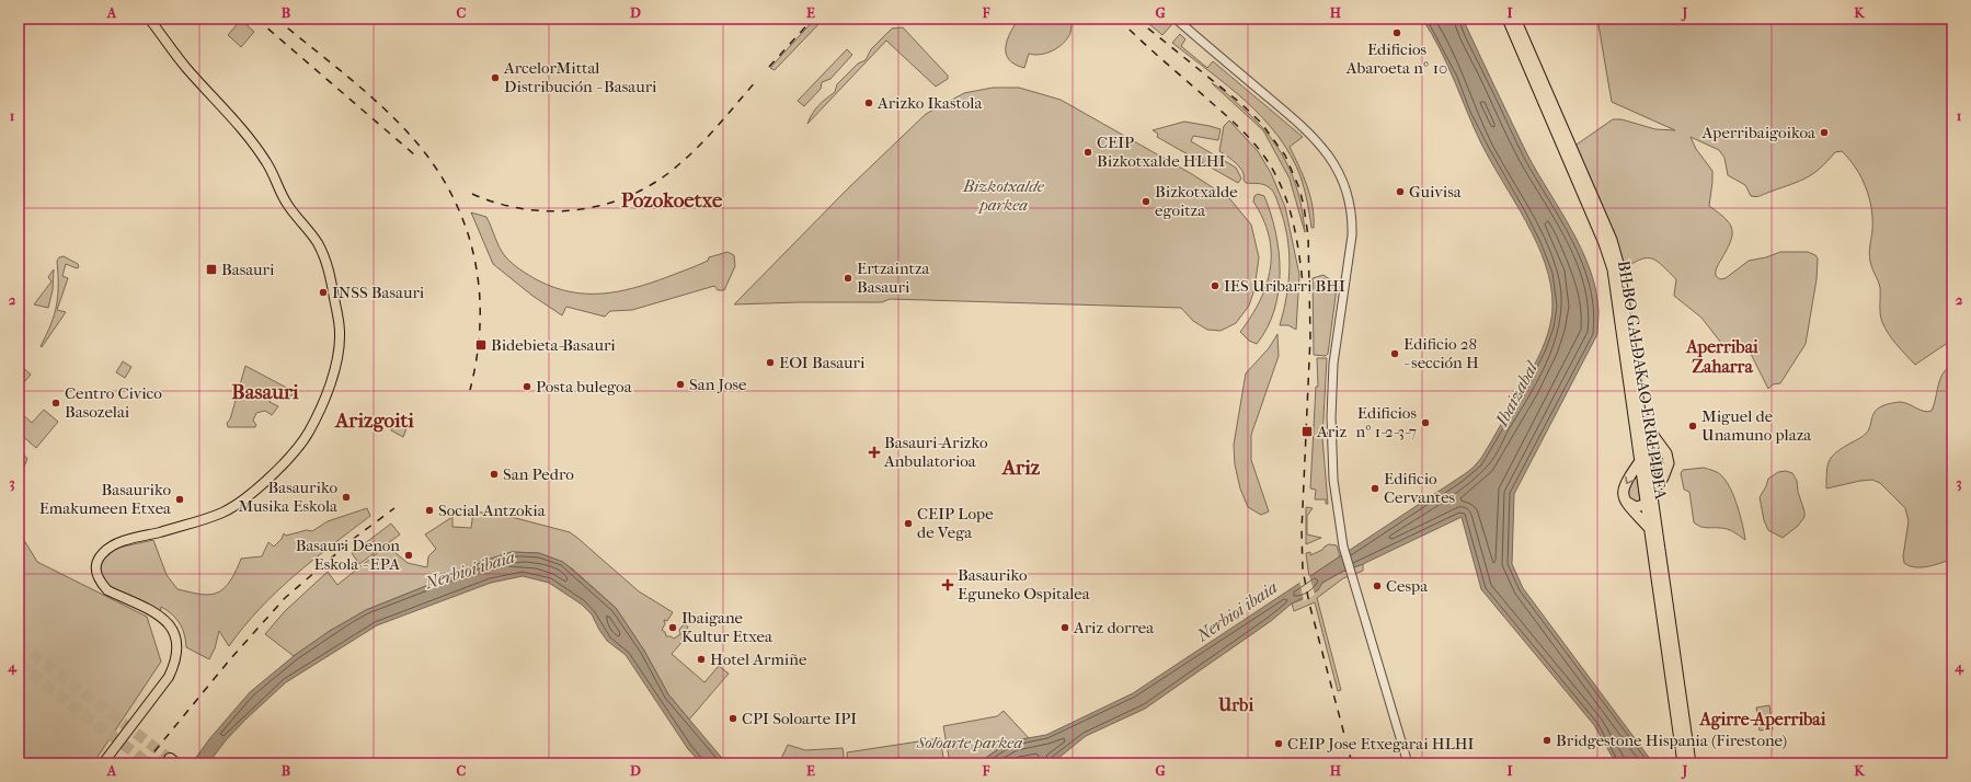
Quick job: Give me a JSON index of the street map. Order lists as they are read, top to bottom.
{
  "streets": {
    "highway": ["BILBO-GALDAKAO ERREPIDEA"]
  },
  "districts": [
    "Pozokoetxe",
    "Aperribai Zaharra",
    "Basauri",
    "Arizgoiti",
    "Ariz",
    "Urbi",
    "Agirre-Aperribai"
  ],
  "water": ["Ibaizabal", "Nerbioi ibaia"],
  "parks": ["Bizkotxalde parkea", "Soloarte parkea"],
  "places": {
    "other": [
      "Edificios Abaroeta nº 10",
      "ArcelorMittal Distribución - Basauri",
      "Arizko Ikastola",
      "Aperribaigoikoa",
      "CEIP Bizkotxalde HLHI",
      "Guivisa",
      "Bizkotxalde egoitza",
      "Ertzaintza Basauri",
      "IES Uribarri BHI",
      "INSS Basauri",
      "Edificio 28 - sección H",
      "EOI Basauri",
      "San Jose",
      "Posta bulegoa",
      "Centro Civico Basozelai",
      "Edificios nº 1-2-3-7",
      "Miguel de Unamuno plaza",
      "San Pedro",
      "Edificio Cervantes",
      "Basauriko Musika Eskola",
      "Basauriko Emakumeen Etxea",
      "Social Antzokia",
      "CEIP Lope de Vega",
      "Basauri Denon Eskola - EPA",
      "Cespa",
      "Ibaigane Kultur Etxea",
      "Ariz dorrea",
      "Hotel Armiñe",
      "CPI Soloarte IPI",
      "Bridgestone Hispania (Firestone)",
      "CEIP Jose Etxegarai HLHI"
    ],
    "transit": ["Basauri", "Bidebieta-Basauri", "Ariz"],
    "health": ["Basauri-Arizko Anbulatorioa", "Basauriko Eguneko Ospitalea"]
  },
  "grid": {
    "columns": [
      "A",
      "B",
      "C",
      "D",
      "E",
      "F",
      "G",
      "H",
      "I",
      "J",
      "K"
    ],
    "rows": [
      "1",
      "2",
      "3",
      "4"
    ]
  }
}
